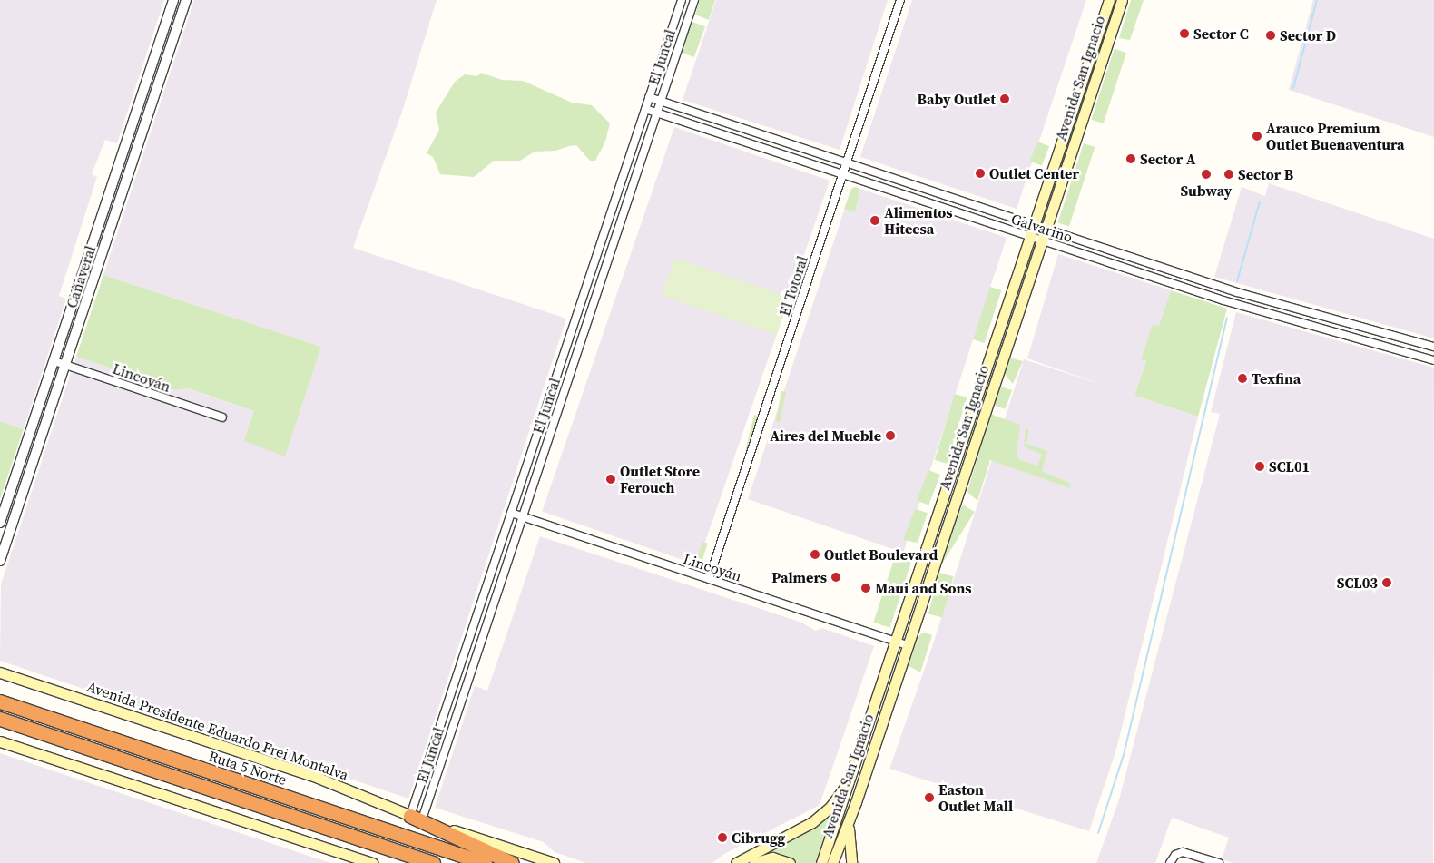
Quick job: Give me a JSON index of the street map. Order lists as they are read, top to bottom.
{
  "streets": {
    "highway": ["Ruta 5 Norte"],
    "main road": ["Avenida San Ignacio", "Avenida Presidente Eduardo Frei Montalva"],
    "street": [
      "El Juncal",
      "Galvarino",
      "Cañaveral",
      "El Totoral",
      "Lincoyán"
    ]
  },
  "crossings": [
    ["El Juncal", "Galvarino"],
    ["El Juncal", "Lincoyán"],
    ["El Juncal", "Avenida Presidente Eduardo Frei Montalva"],
    ["Avenida San Ignacio", "Galvarino"],
    ["Avenida San Ignacio", "Lincoyán"],
    ["Galvarino", "El Totoral"],
    ["Cañaveral", "Lincoyán"],
    ["El Totoral", "Lincoyán"]
  ],
  "places": [
    "Sector C",
    "Sector D",
    "Baby Outlet",
    "Arauco Premium Outlet Buenaventura",
    "Sector A",
    "Outlet Center",
    "Subway",
    "Sector B",
    "Alimentos Hitecsa",
    "Texfina",
    "Aires del Mueble",
    "SCL01",
    "Outlet Store Ferouch",
    "Outlet Boulevard",
    "Palmers",
    "SCL03",
    "Maui and Sons",
    "Easton Outlet Mall",
    "Cibrugg"
  ]
}
